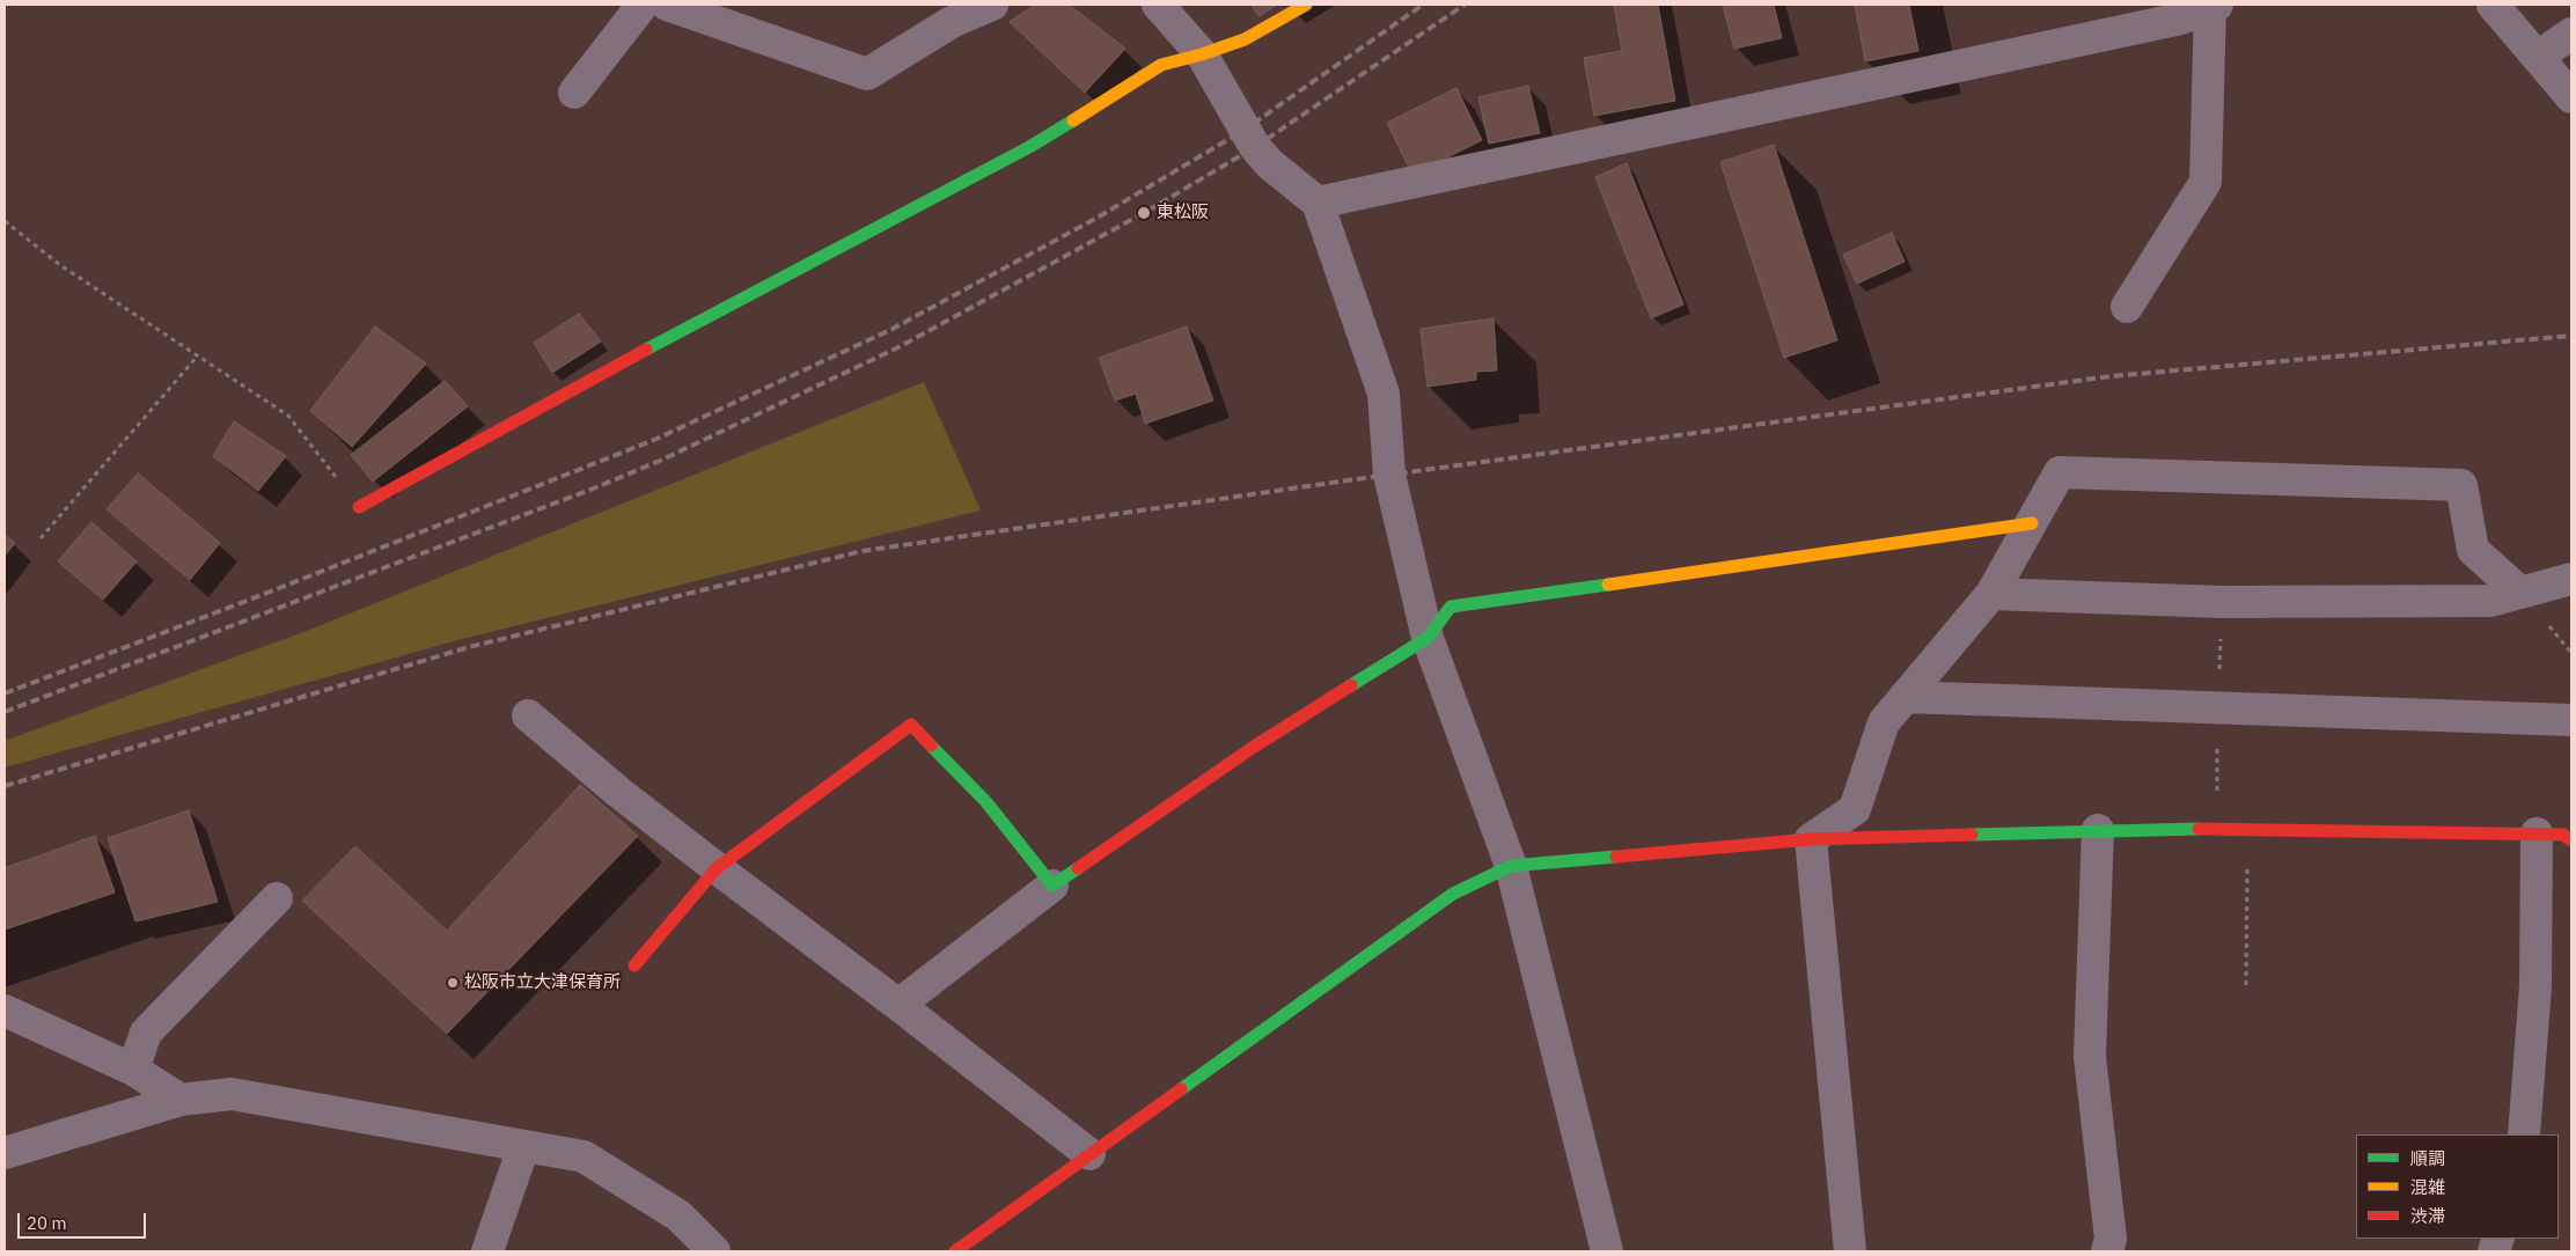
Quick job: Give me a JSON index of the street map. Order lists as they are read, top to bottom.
{
  "places": ["東松阪", "松阪市立大津保育所"],
  "legend": ["順調", "混雑", "渋滞"],
  "scale_bar": "20 m"
}
